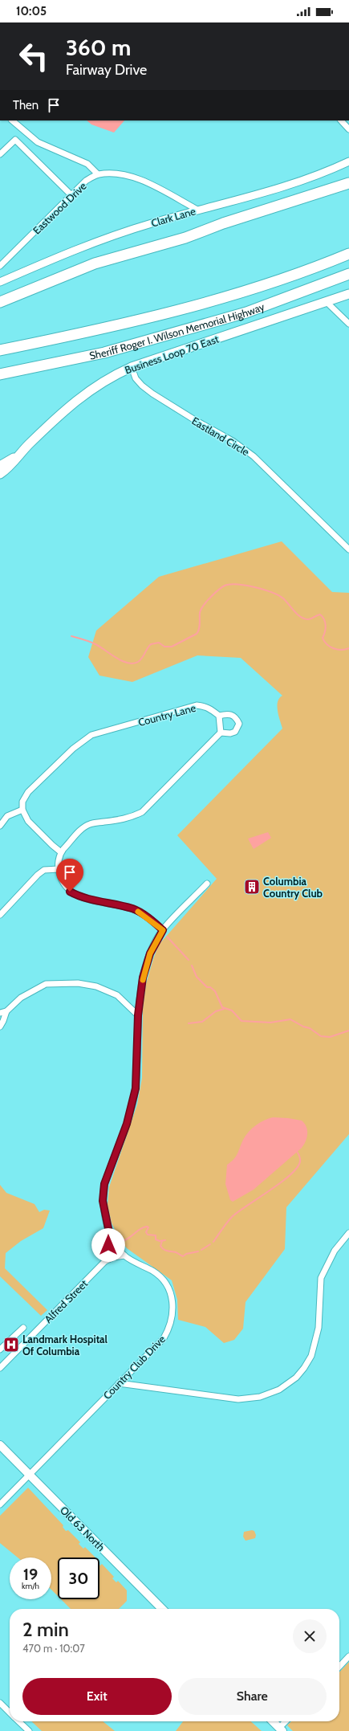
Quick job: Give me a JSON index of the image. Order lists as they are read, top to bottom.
{
  "streets": {
    "highway": ["Sheriff Roger I. Wilson Memorial Highway"],
    "main road": ["Business Loop 70 East", "Old 63 North"],
    "street": [
      "Eastwood Drive",
      "Clark Lane",
      "Eastland Circle",
      "Country Lane",
      "Alfred Street",
      "Country Club Drive"
    ]
  },
  "crossings": [
    ["Eastwood Drive", "Clark Lane"],
    ["Business Loop 70 East", "Eastland Circle"],
    ["Alfred Street", "Country Club Drive"],
    ["Country Club Drive", "Old 63 North"]
  ],
  "places": {
    "building": ["Columbia Country Club"],
    "hospital": ["Landmark Hospital Of Columbia"]
  },
  "page": {
    "status": "10:05",
    "turn": ["360 m", "Fairway Drive"],
    "then": "Then",
    "speed": "19 km/h",
    "limit": "30",
    "heading": ["2 min", "470 m · 10:07"],
    "buttons": ["Exit", "Share"]
  }
}
